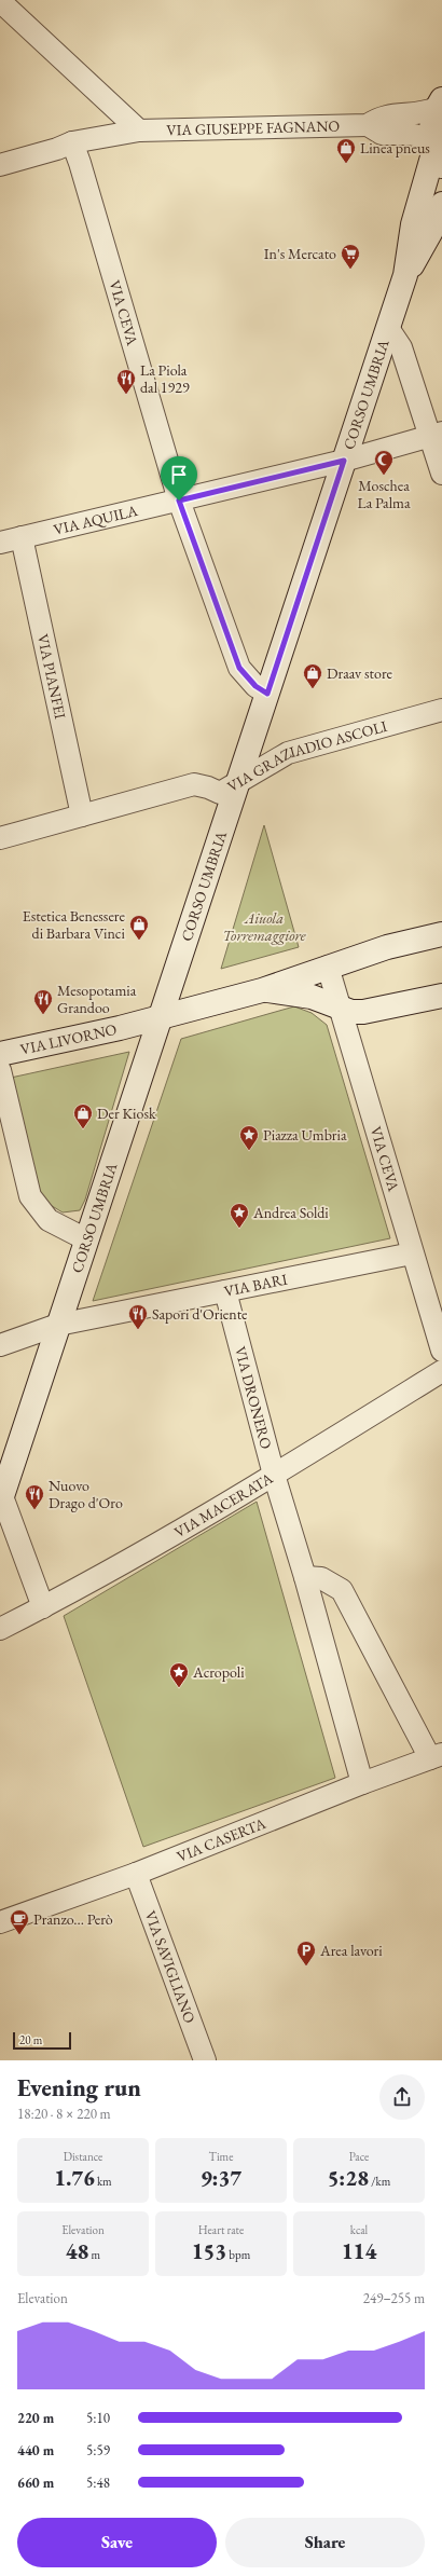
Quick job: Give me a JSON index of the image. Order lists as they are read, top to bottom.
{
  "streets": {
    "street": [
      "VIA GIUSEPPE FAGNANO",
      "VIA CEVA",
      "CORSO UMBRIA",
      "VIA AQUILA",
      "VIA PIANFEI",
      "VIA GRAZIADIO ASCOLI",
      "VIA LIVORNO",
      "VIA BARI",
      "VIA DRONERO",
      "VIA MACERATA",
      "VIA CASERTA",
      "VIA SAVIGLIANO"
    ]
  },
  "crossings": [
    ["VIA GIUSEPPE FAGNANO", "VIA CEVA"],
    ["VIA GIUSEPPE FAGNANO", "CORSO UMBRIA"],
    ["VIA CEVA", "CORSO UMBRIA"],
    ["VIA CEVA", "VIA AQUILA"],
    ["VIA CEVA", "VIA LIVORNO"],
    ["VIA CEVA", "VIA BARI"],
    ["CORSO UMBRIA", "VIA AQUILA"],
    ["CORSO UMBRIA", "VIA GRAZIADIO ASCOLI"],
    ["CORSO UMBRIA", "VIA LIVORNO"],
    ["CORSO UMBRIA", "VIA BARI"],
    ["CORSO UMBRIA", "VIA MACERATA"],
    ["VIA AQUILA", "VIA PIANFEI"],
    ["VIA PIANFEI", "VIA GRAZIADIO ASCOLI"],
    ["VIA BARI", "VIA DRONERO"],
    ["VIA DRONERO", "VIA MACERATA"],
    ["VIA DRONERO", "VIA CASERTA"],
    ["VIA CASERTA", "VIA SAVIGLIANO"]
  ],
  "parks": ["Aiuola Torremaggiore"],
  "places": {
    "shop": [
      "Linea pneus",
      "Draav store",
      "Estetica Benessere di Barbara Vinci",
      "Der Kiosk"
    ],
    "supermarket": ["In's Mercato"],
    "restaurant": [
      "La Piola dal 1929",
      "Mesopotamia Grandoo",
      "Sapori d'Oriente",
      "Nuovo Drago d'Oro"
    ],
    "mosque": ["Moschea La Palma"],
    "place": ["Piazza Umbria", "Andrea Soldi", "Acropoli"],
    "cafe": ["Pranzo... Però"],
    "parking": ["Area lavori"]
  },
  "scale_bar": "20 m",
  "page": {
    "scale": "20 m",
    "heading": ["Evening run", "18:20 · 8 × 220 m"],
    "stats": [
      ["Distance", "1.76 km"],
      ["Time", "9:37"],
      ["Pace", "5:28 /km"],
      ["Elevation", "48 m"],
      ["Heart rate", "153 bpm"],
      ["kcal", "114"]
    ],
    "chart": ["Elevation", "249–255 m"],
    "list": [
      {
        "name": "220 m",
        "note": "5:10"
      },
      {
        "name": "440 m",
        "note": "5:59"
      },
      {
        "name": "660 m",
        "note": "5:48"
      }
    ],
    "buttons": ["Save", "Share"]
  }
}
